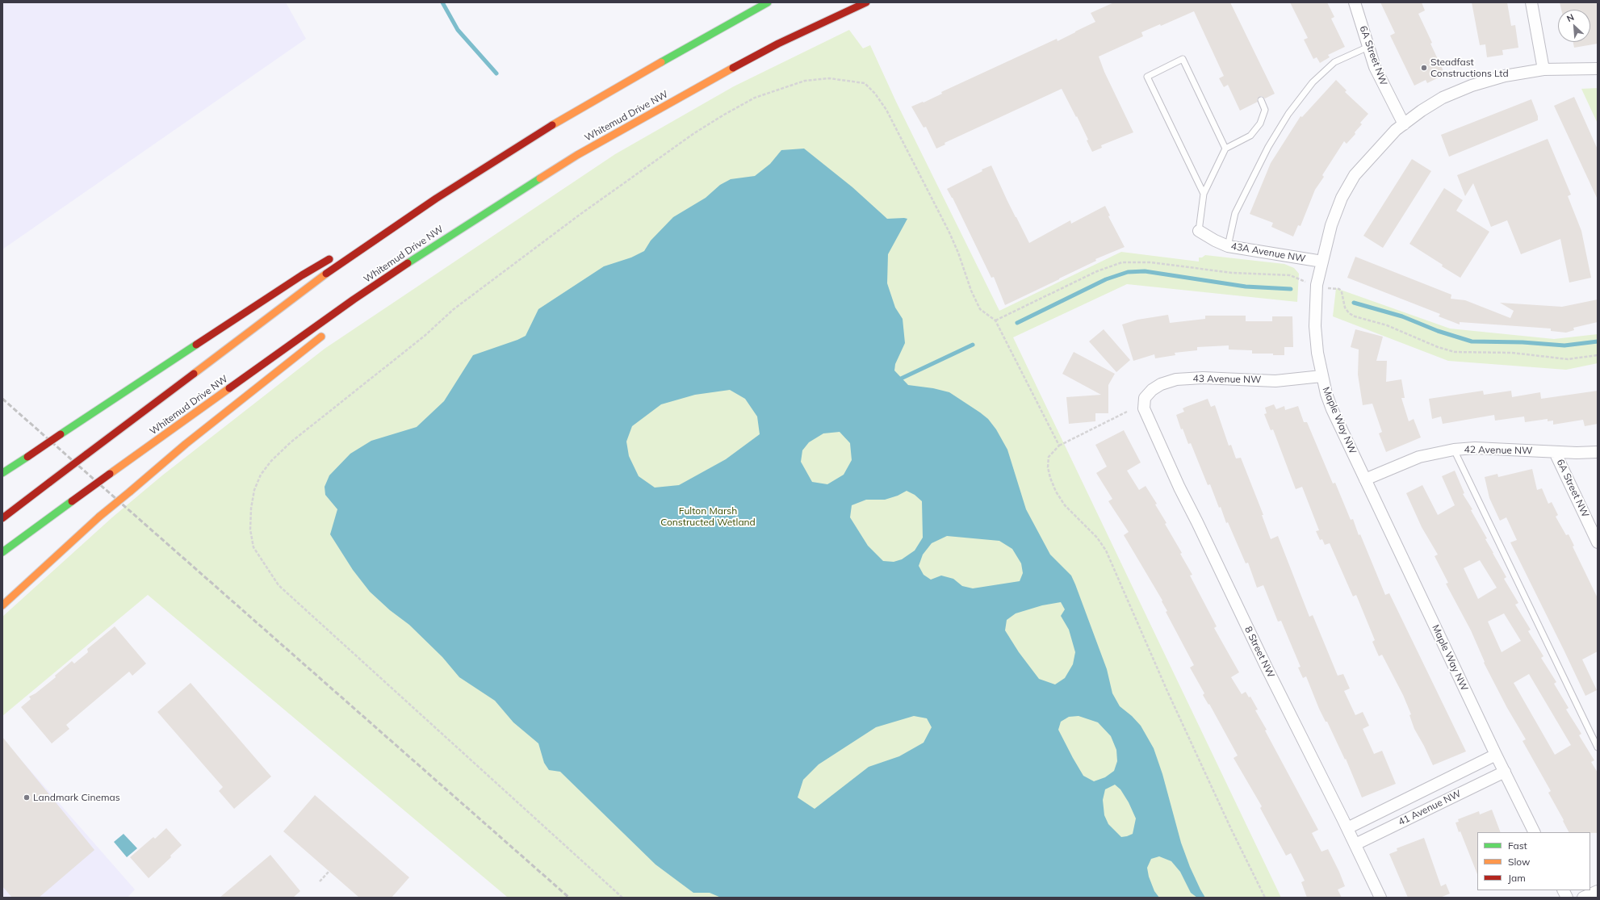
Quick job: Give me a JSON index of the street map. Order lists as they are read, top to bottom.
{
  "streets": {
    "highway": ["Whitemud Drive NW"],
    "street": [
      "6A Street NW",
      "43A Avenue NW",
      "43 Avenue NW",
      "Maple Way NW",
      "42 Avenue NW",
      "8 Street NW",
      "41 Avenue NW"
    ]
  },
  "crossings": [
    ["6A Street NW", "Maple Way NW"],
    ["6A Street NW", "42 Avenue NW"],
    ["43A Avenue NW", "Maple Way NW"],
    ["43 Avenue NW", "Maple Way NW"],
    ["43 Avenue NW", "8 Street NW"],
    ["Maple Way NW", "42 Avenue NW"],
    ["Maple Way NW", "41 Avenue NW"],
    ["8 Street NW", "41 Avenue NW"]
  ],
  "parks": ["Fulton Marsh Constructed Wetland"],
  "places": ["Steadfast Constructions Ltd", "Landmark Cinemas"],
  "legend": ["Fast", "Slow", "Jam"],
  "north": "top left"
}
